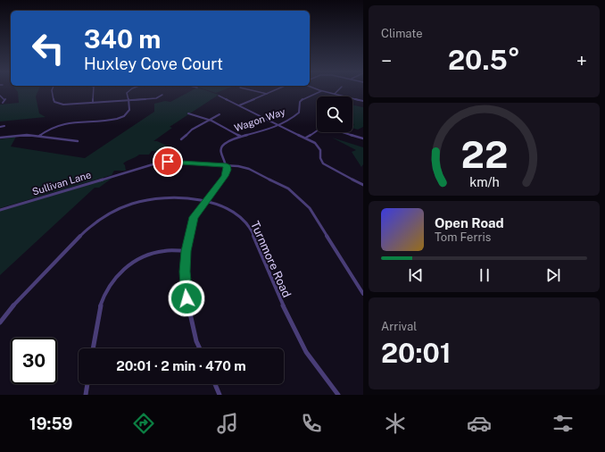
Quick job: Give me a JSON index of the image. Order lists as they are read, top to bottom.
{
  "streets": {
    "street": ["Wagon Way", "Sullivan Lane", "Turnmore Road"]
  },
  "crossings": [
    ["Wagon Way", "Sullivan Lane"]
  ],
  "page": {
    "tile": [
      "Climate",
      ["Arrival", "20:01"]
    ],
    "turn": ["340 m", "Huxley Cove Court"],
    "heat": ["−", "20.5°", "+"],
    "song": ["Open Road", "Tom Ferris"],
    "limit": "30",
    "trip": "20:01 · 2 min · 470 m",
    "tabs": "19:59",
    "gauge": ["22", "km/h"]
  }
}
